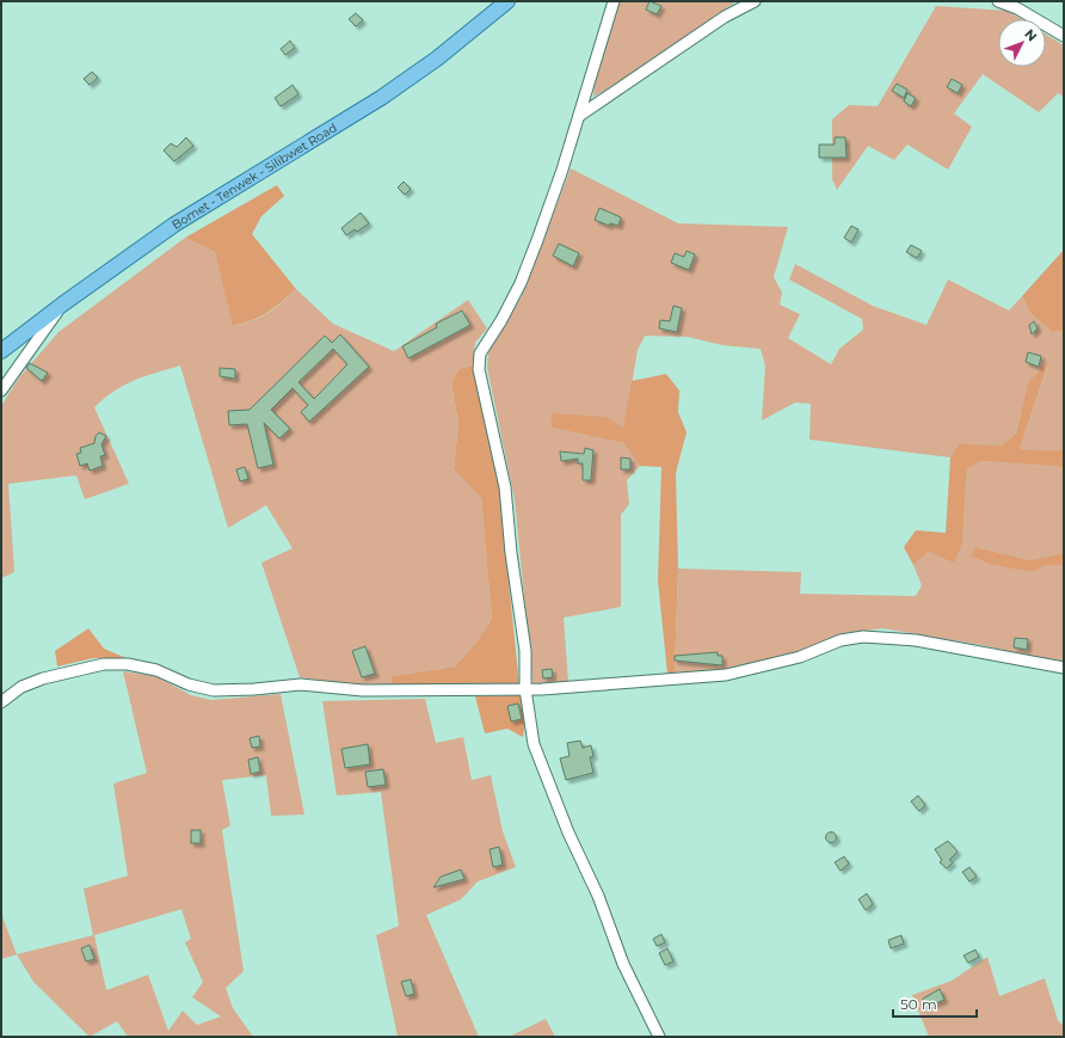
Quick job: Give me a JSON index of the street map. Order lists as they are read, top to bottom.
{
  "streets": {
    "main road": ["Bomet - Tenwek - Silibwet Road"]
  },
  "scale_bar": "50 m",
  "north": "top right"
}
